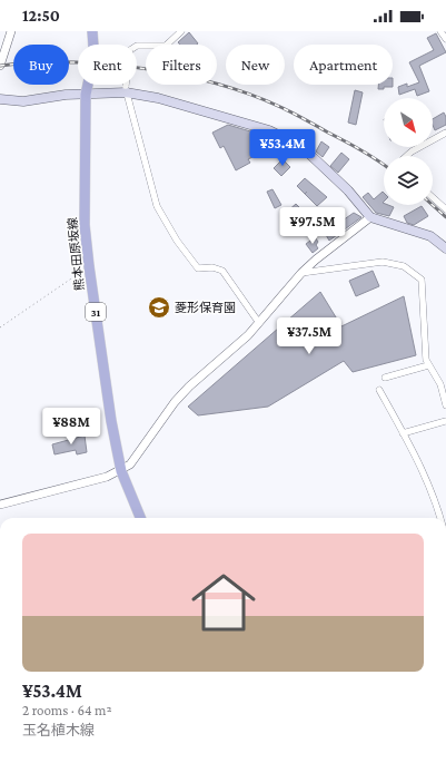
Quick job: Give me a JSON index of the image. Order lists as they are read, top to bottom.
{
  "streets": {
    "main road": ["熊本田原坂線", "31"]
  },
  "places": {
    "school or university": ["菱形保育園"]
  },
  "north": "bottom right",
  "page": {
    "status": "12:50",
    "chip": [
      "Buy",
      "Rent",
      "Filters",
      "New",
      "Apartment"
    ],
    "price": [
      "¥53.4M",
      "¥97.5M",
      "¥37.5M",
      "¥88M"
    ],
    "list": [
      {
        "name": "¥53.4M",
        "note": "2 rooms · 64 m² · 玉名植木線"
      }
    ]
  }
}
